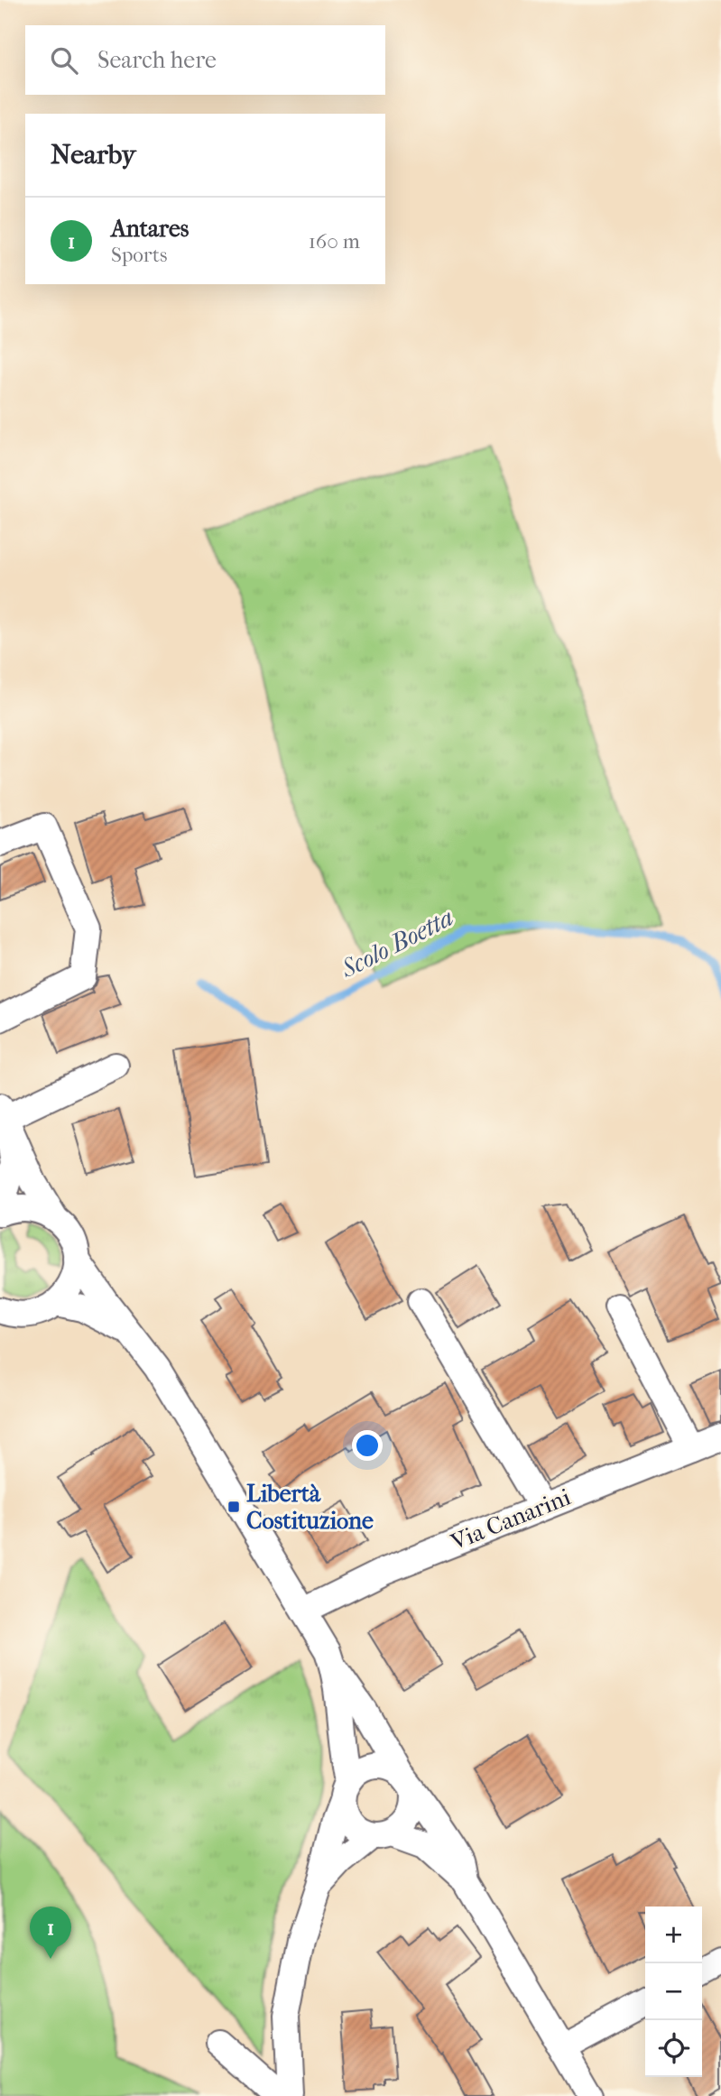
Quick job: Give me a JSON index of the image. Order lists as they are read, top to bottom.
{
  "streets": {
    "street": ["Via Canarini"]
  },
  "water": ["Scolo Boetta"],
  "places": {
    "transit": ["Libertà Costituzione"]
  },
  "page": {
    "search": "Search here",
    "heading": "Nearby",
    "list": [
      {
        "mark": "1",
        "name": "Antares",
        "note": "Sports",
        "value": "160 m"
      }
    ],
    "map_buttons": ["+", "−"],
    "pins": "1"
  }
}
